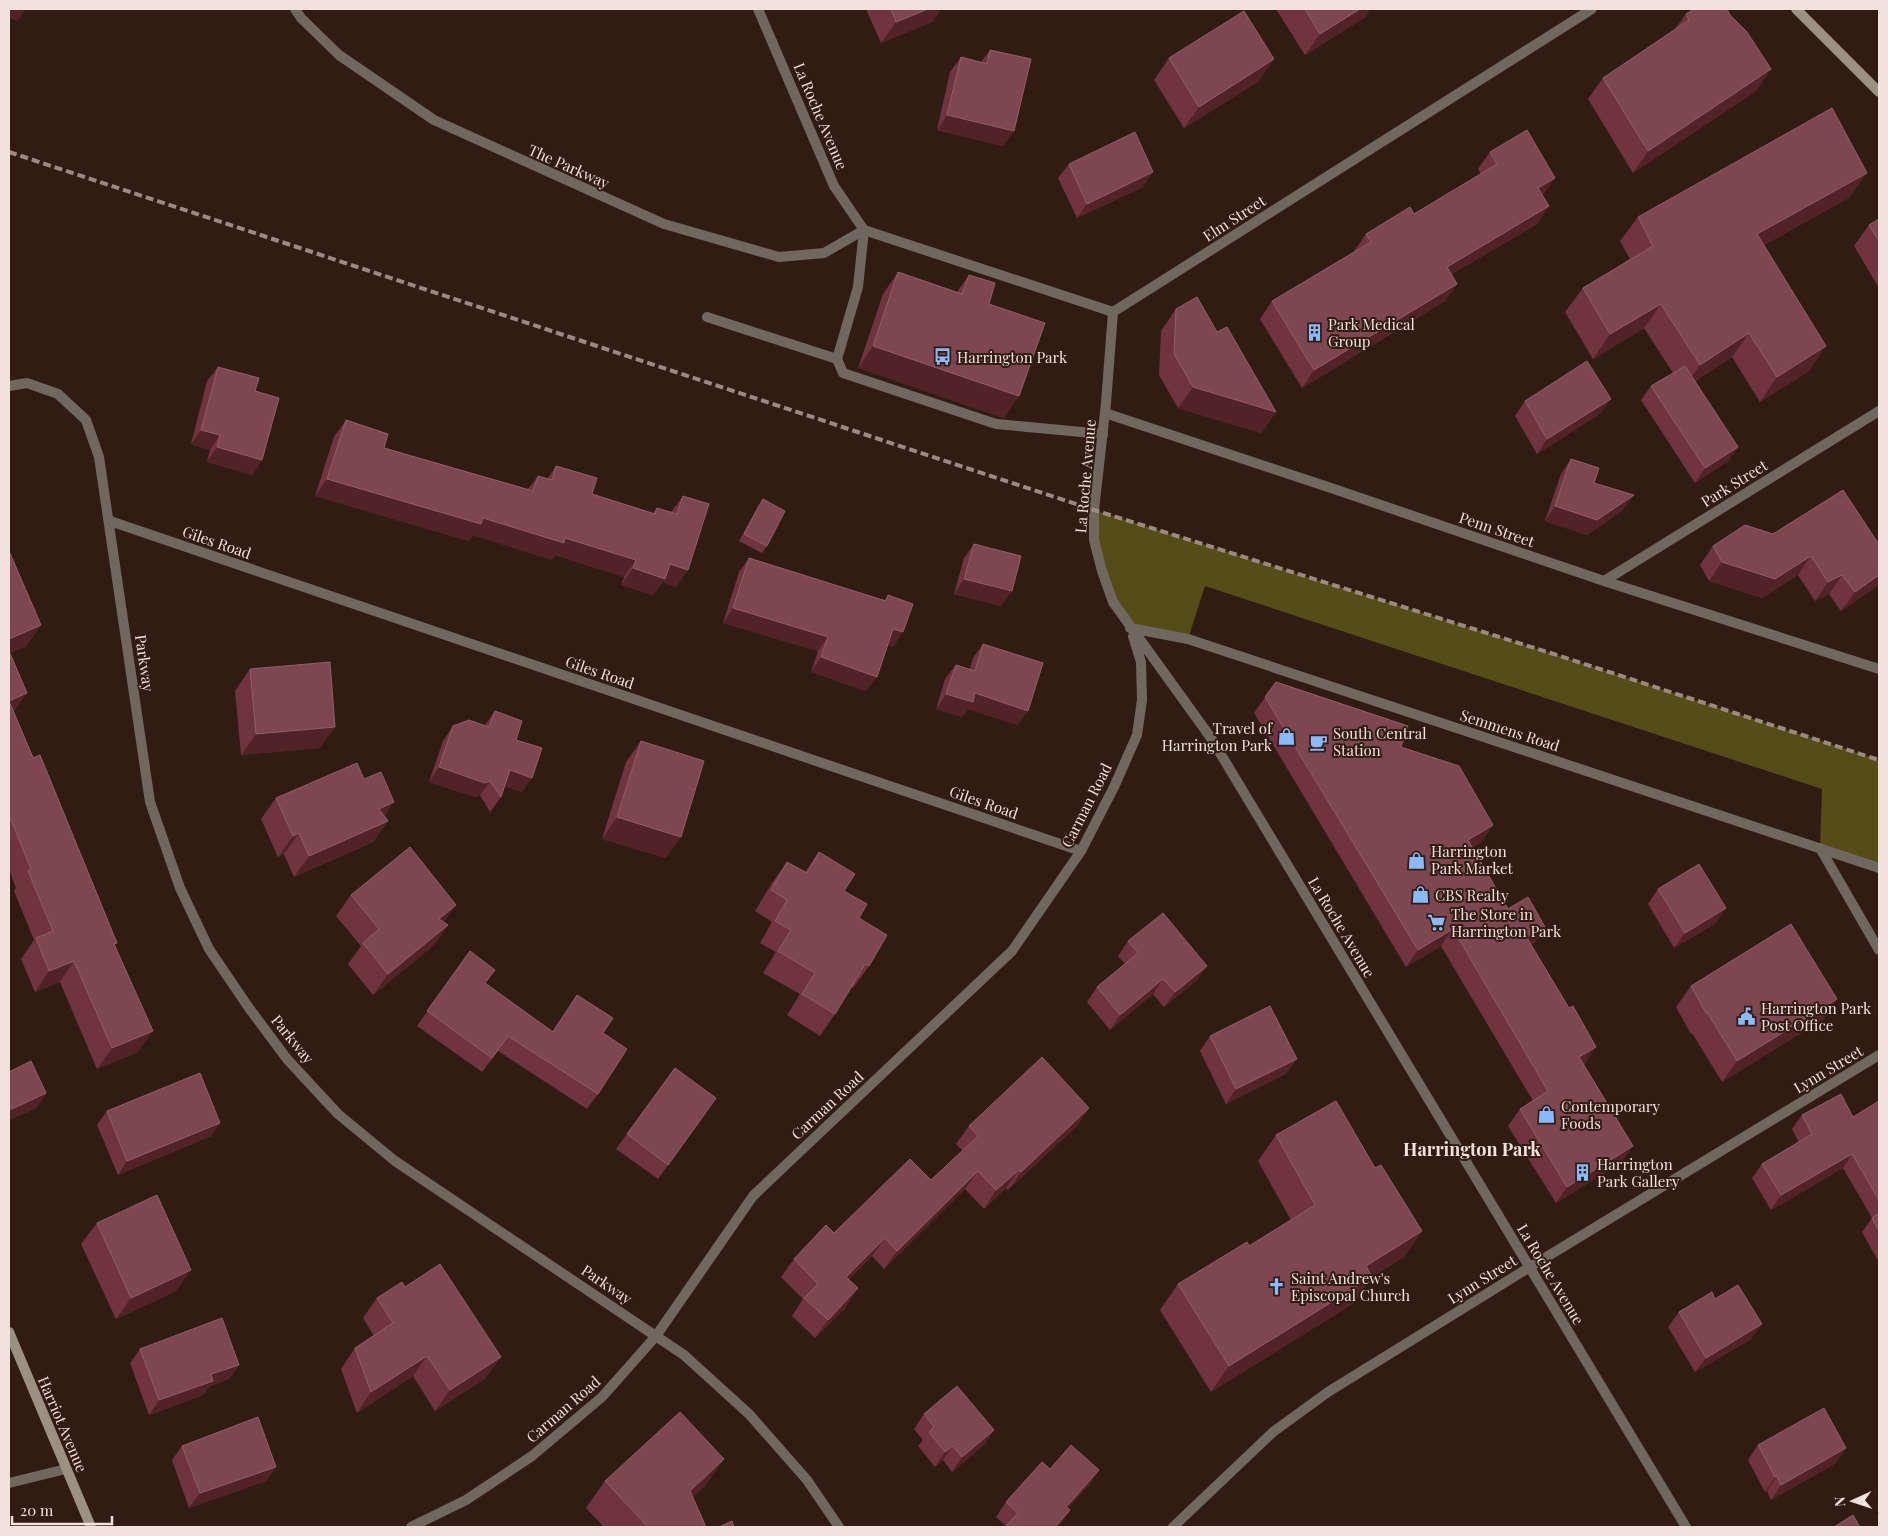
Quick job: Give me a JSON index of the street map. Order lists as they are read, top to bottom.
{
  "streets": {
    "street": [
      "La Roche Avenue",
      "The Parkway",
      "Elm Street",
      "Park Street",
      "Penn Street",
      "Giles Road",
      "Parkway",
      "Semmens Road",
      "Carman Road",
      "Lynn Street",
      "Harriot Avenue"
    ]
  },
  "crossings": [
    ["La Roche Avenue", "The Parkway"],
    ["La Roche Avenue", "Elm Street"],
    ["La Roche Avenue", "Penn Street"],
    ["La Roche Avenue", "Semmens Road"],
    ["La Roche Avenue", "Carman Road"],
    ["La Roche Avenue", "Lynn Street"],
    ["Park Street", "Penn Street"],
    ["Giles Road", "Parkway"],
    ["Giles Road", "Carman Road"],
    ["Parkway", "Carman Road"],
    ["Semmens Road", "Carman Road"]
  ],
  "districts": ["Harrington Park"],
  "places": {
    "building": ["Park Medical Group", "Harrington Park Gallery"],
    "bus stop": ["Harrington Park"],
    "shop": [
      "Travel of Harrington Park",
      "Harrington Park Market",
      "CBS Realty",
      "Contemporary Foods"
    ],
    "cafe": ["South Central Station"],
    "supermarket": ["The Store in Harrington Park"],
    "public building": ["Harrington Park Post Office"],
    "church": ["Saint Andrew's Episcopal Church"]
  },
  "scale_bar": "20 m",
  "north": "left"
}
